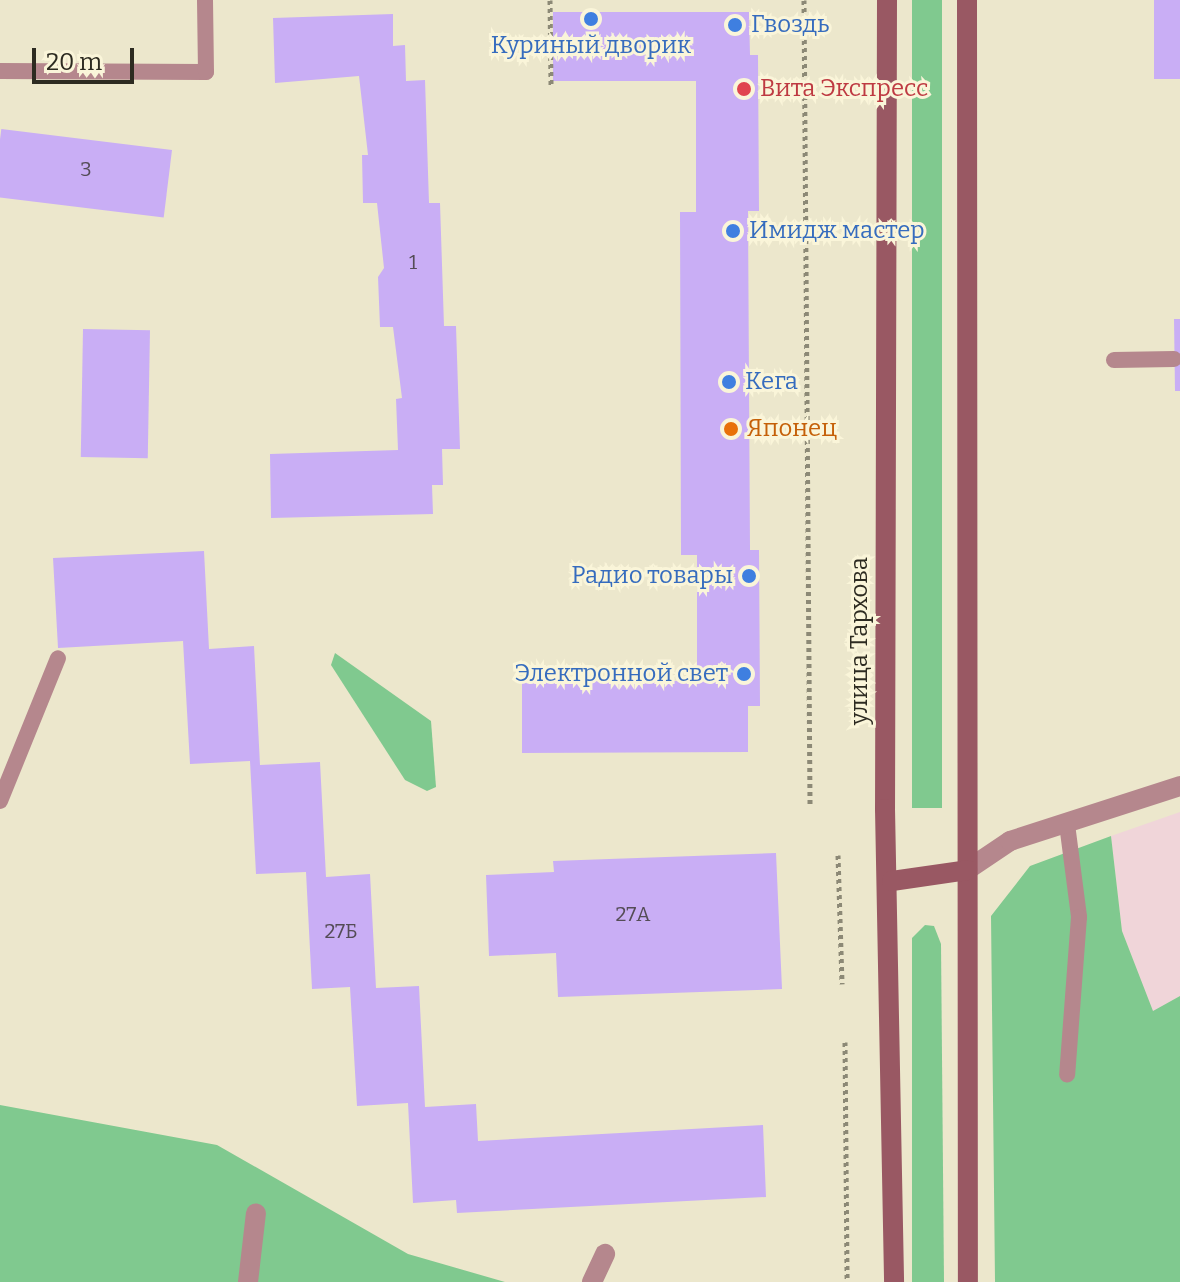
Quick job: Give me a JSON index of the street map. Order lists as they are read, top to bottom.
{
  "streets": {
    "main road": ["улица Тархова"]
  },
  "places": [
    "Куриный дворик",
    "Гвоздь",
    "Вита Экспресс",
    "Имидж мастер",
    "Кега",
    "Японец",
    "Радио товары",
    "Электронной свет"
  ],
  "house_numbers": [
    "3",
    "1",
    "27А",
    "27Б"
  ],
  "scale_bar": "20 m"
}
